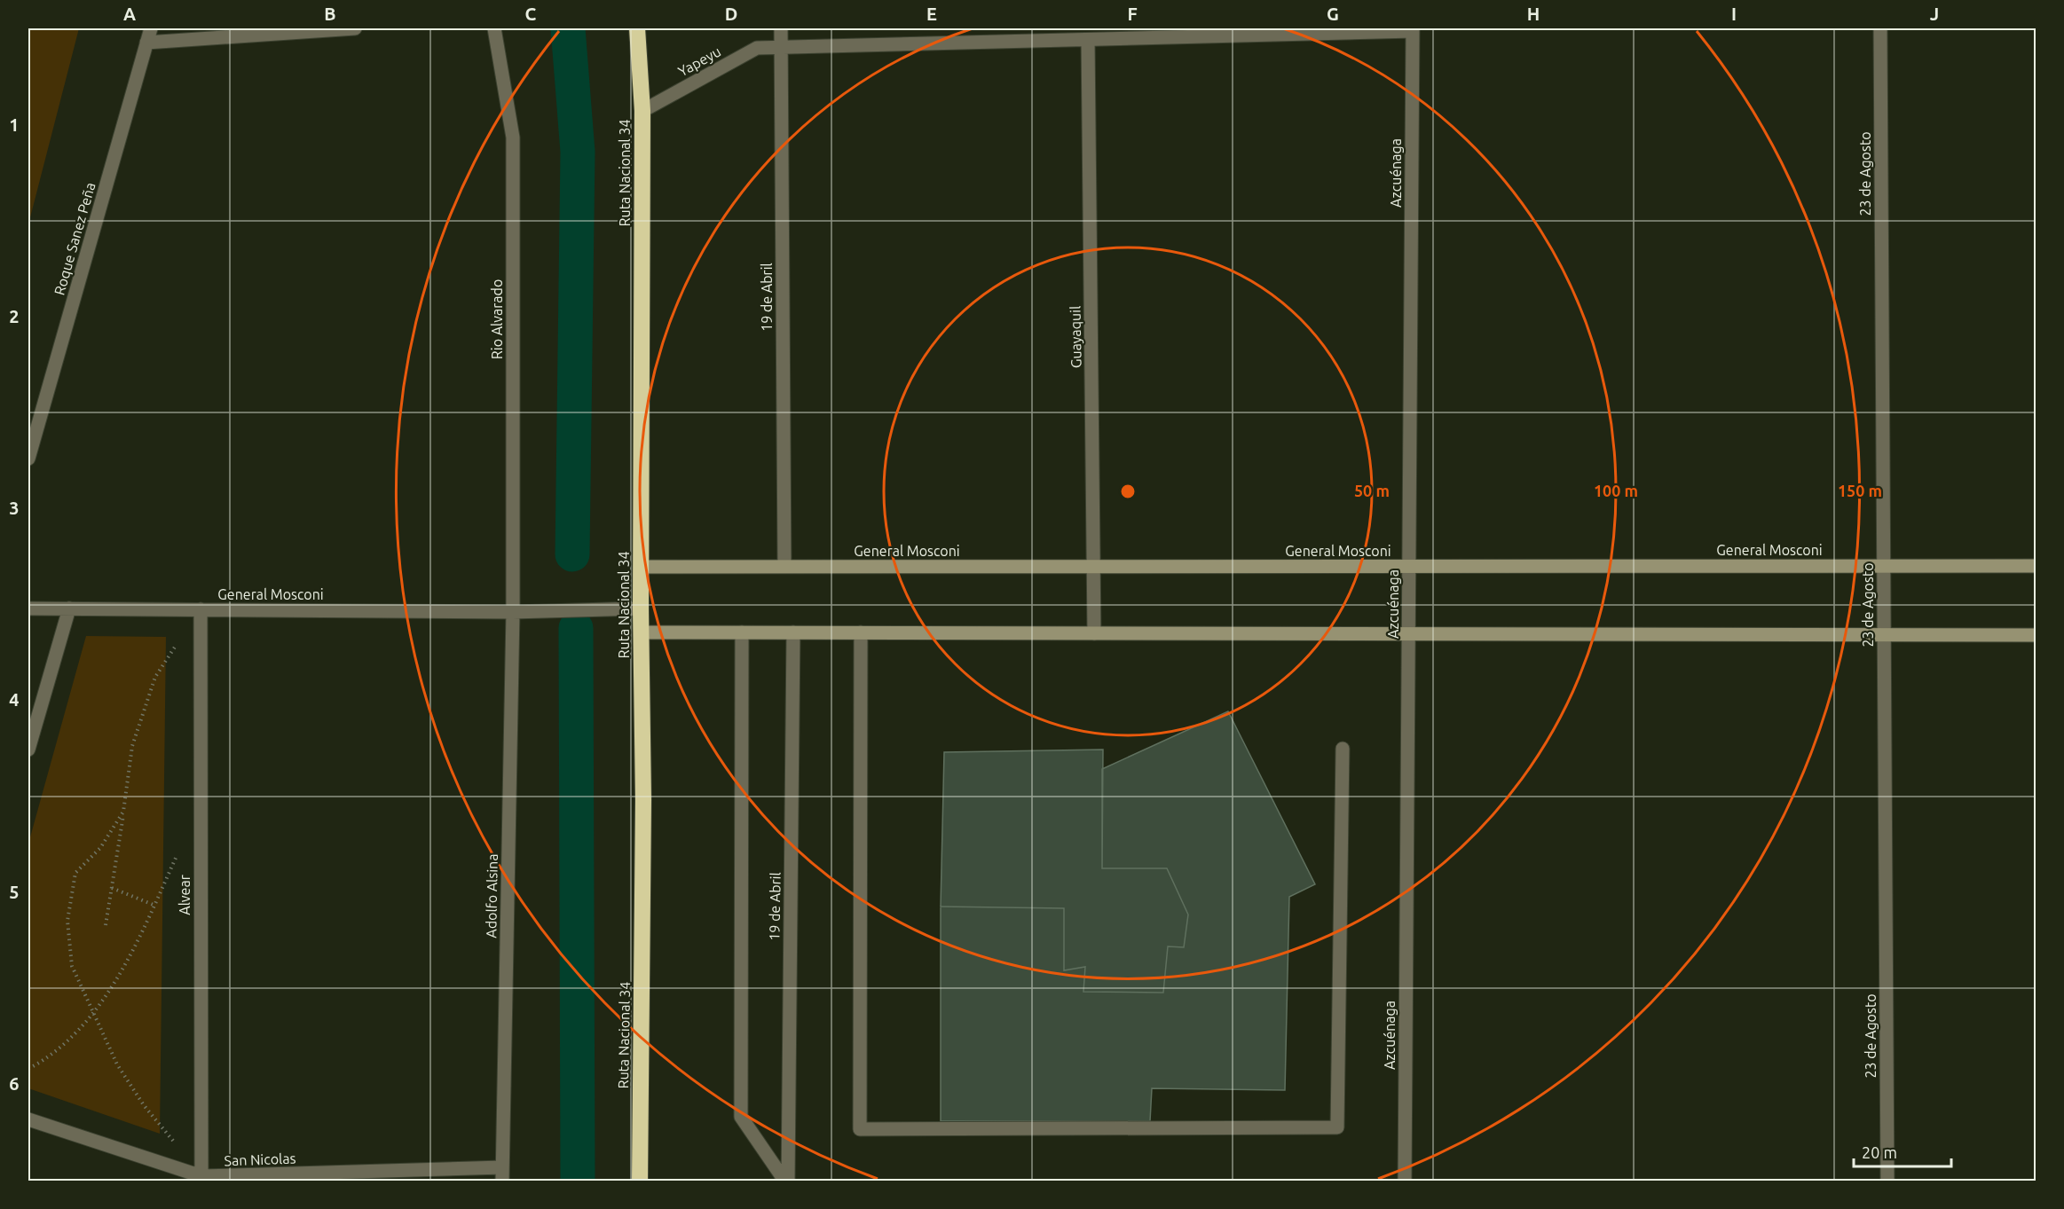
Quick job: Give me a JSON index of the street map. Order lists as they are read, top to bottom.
{
  "streets": {
    "highway": ["Ruta Nacional 34"],
    "main road": ["General Mosconi"],
    "street": [
      "Yapeyu",
      "Azcuénaga",
      "23 de Agosto",
      "Roque Sanez Peña",
      "19 de Abril",
      "Rio Alvarado",
      "Guayaquil",
      "Alvear",
      "Adolfo Alsina",
      "San Nicolas"
    ]
  },
  "crossings": [
    ["Yapeyu", "Ruta Nacional 34"],
    ["Yapeyu", "Azcuénaga"],
    ["Yapeyu", "19 de Abril"],
    ["Yapeyu", "Guayaquil"],
    ["Ruta Nacional 34", "General Mosconi"],
    ["Azcuénaga", "General Mosconi"],
    ["23 de Agosto", "General Mosconi"],
    ["19 de Abril", "General Mosconi"],
    ["Rio Alvarado", "General Mosconi"],
    ["Rio Alvarado", "Adolfo Alsina"],
    ["Guayaquil", "General Mosconi"],
    ["General Mosconi", "Alvear"],
    ["General Mosconi", "Adolfo Alsina"],
    ["Alvear", "San Nicolas"],
    ["Adolfo Alsina", "San Nicolas"]
  ],
  "scale_bar": "20 m",
  "grid": {
    "columns": [
      "A",
      "B",
      "C",
      "D",
      "E",
      "F",
      "G",
      "H",
      "I",
      "J"
    ],
    "rows": [
      "1",
      "2",
      "3",
      "4",
      "5",
      "6"
    ]
  },
  "rings": ["50 m", "100 m", "150 m"]
}
